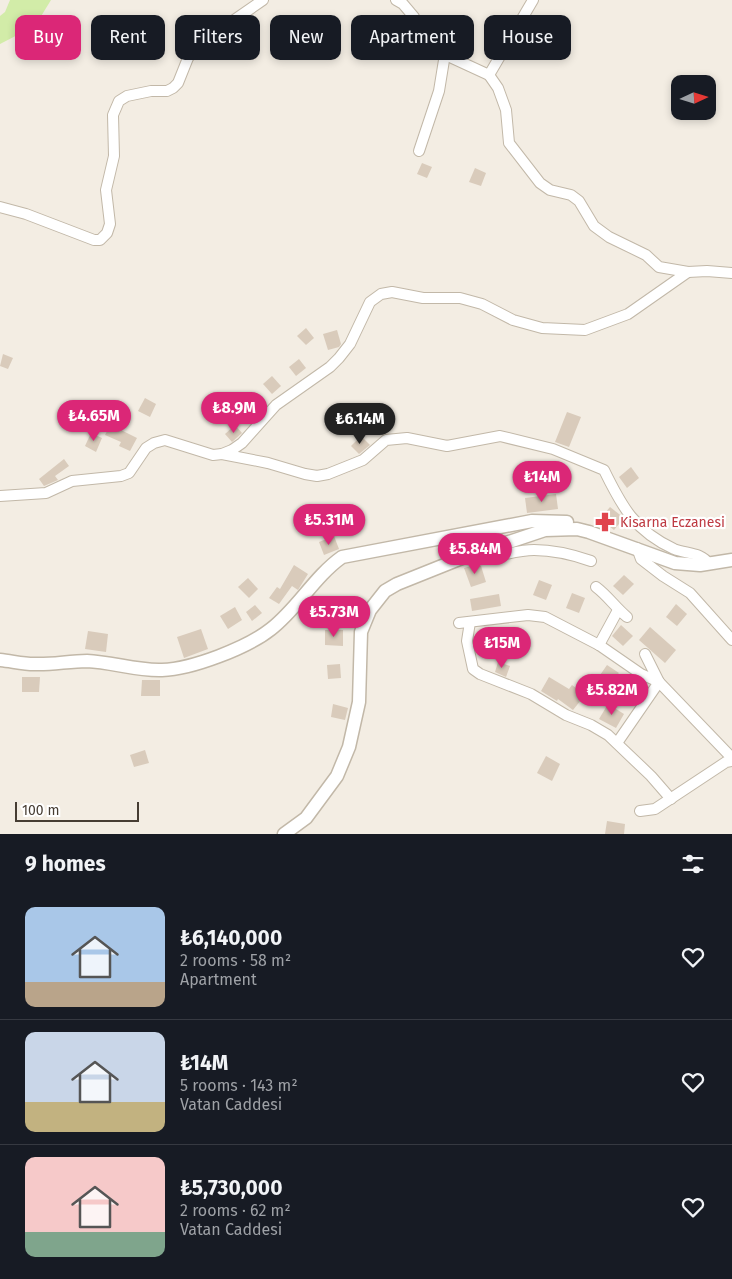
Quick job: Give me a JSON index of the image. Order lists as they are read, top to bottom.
{
  "places": {
    "pharmacy": ["Kisarna Eczanesi"]
  },
  "scale_bar": "100 m",
  "north": "right",
  "page": {
    "chip": [
      "Buy",
      "Rent",
      "Filters",
      "New",
      "Apartment",
      "House"
    ],
    "price": [
      "₺8.9M",
      "₺4.65M",
      "₺6.14M",
      "₺14M",
      "₺5.31M",
      "₺5.84M",
      "₺5.73M",
      "₺15M",
      "₺5.82M"
    ],
    "scale": "100 m",
    "heading": "9 homes",
    "list": [
      {
        "name": "₺6,140,000",
        "note": "2 rooms · 58 m² · Apartment"
      },
      {
        "name": "₺14M",
        "note": "5 rooms · 143 m² · Vatan Caddesi"
      },
      {
        "name": "₺5,730,000",
        "note": "2 rooms · 62 m² · Vatan Caddesi"
      }
    ]
  }
}
